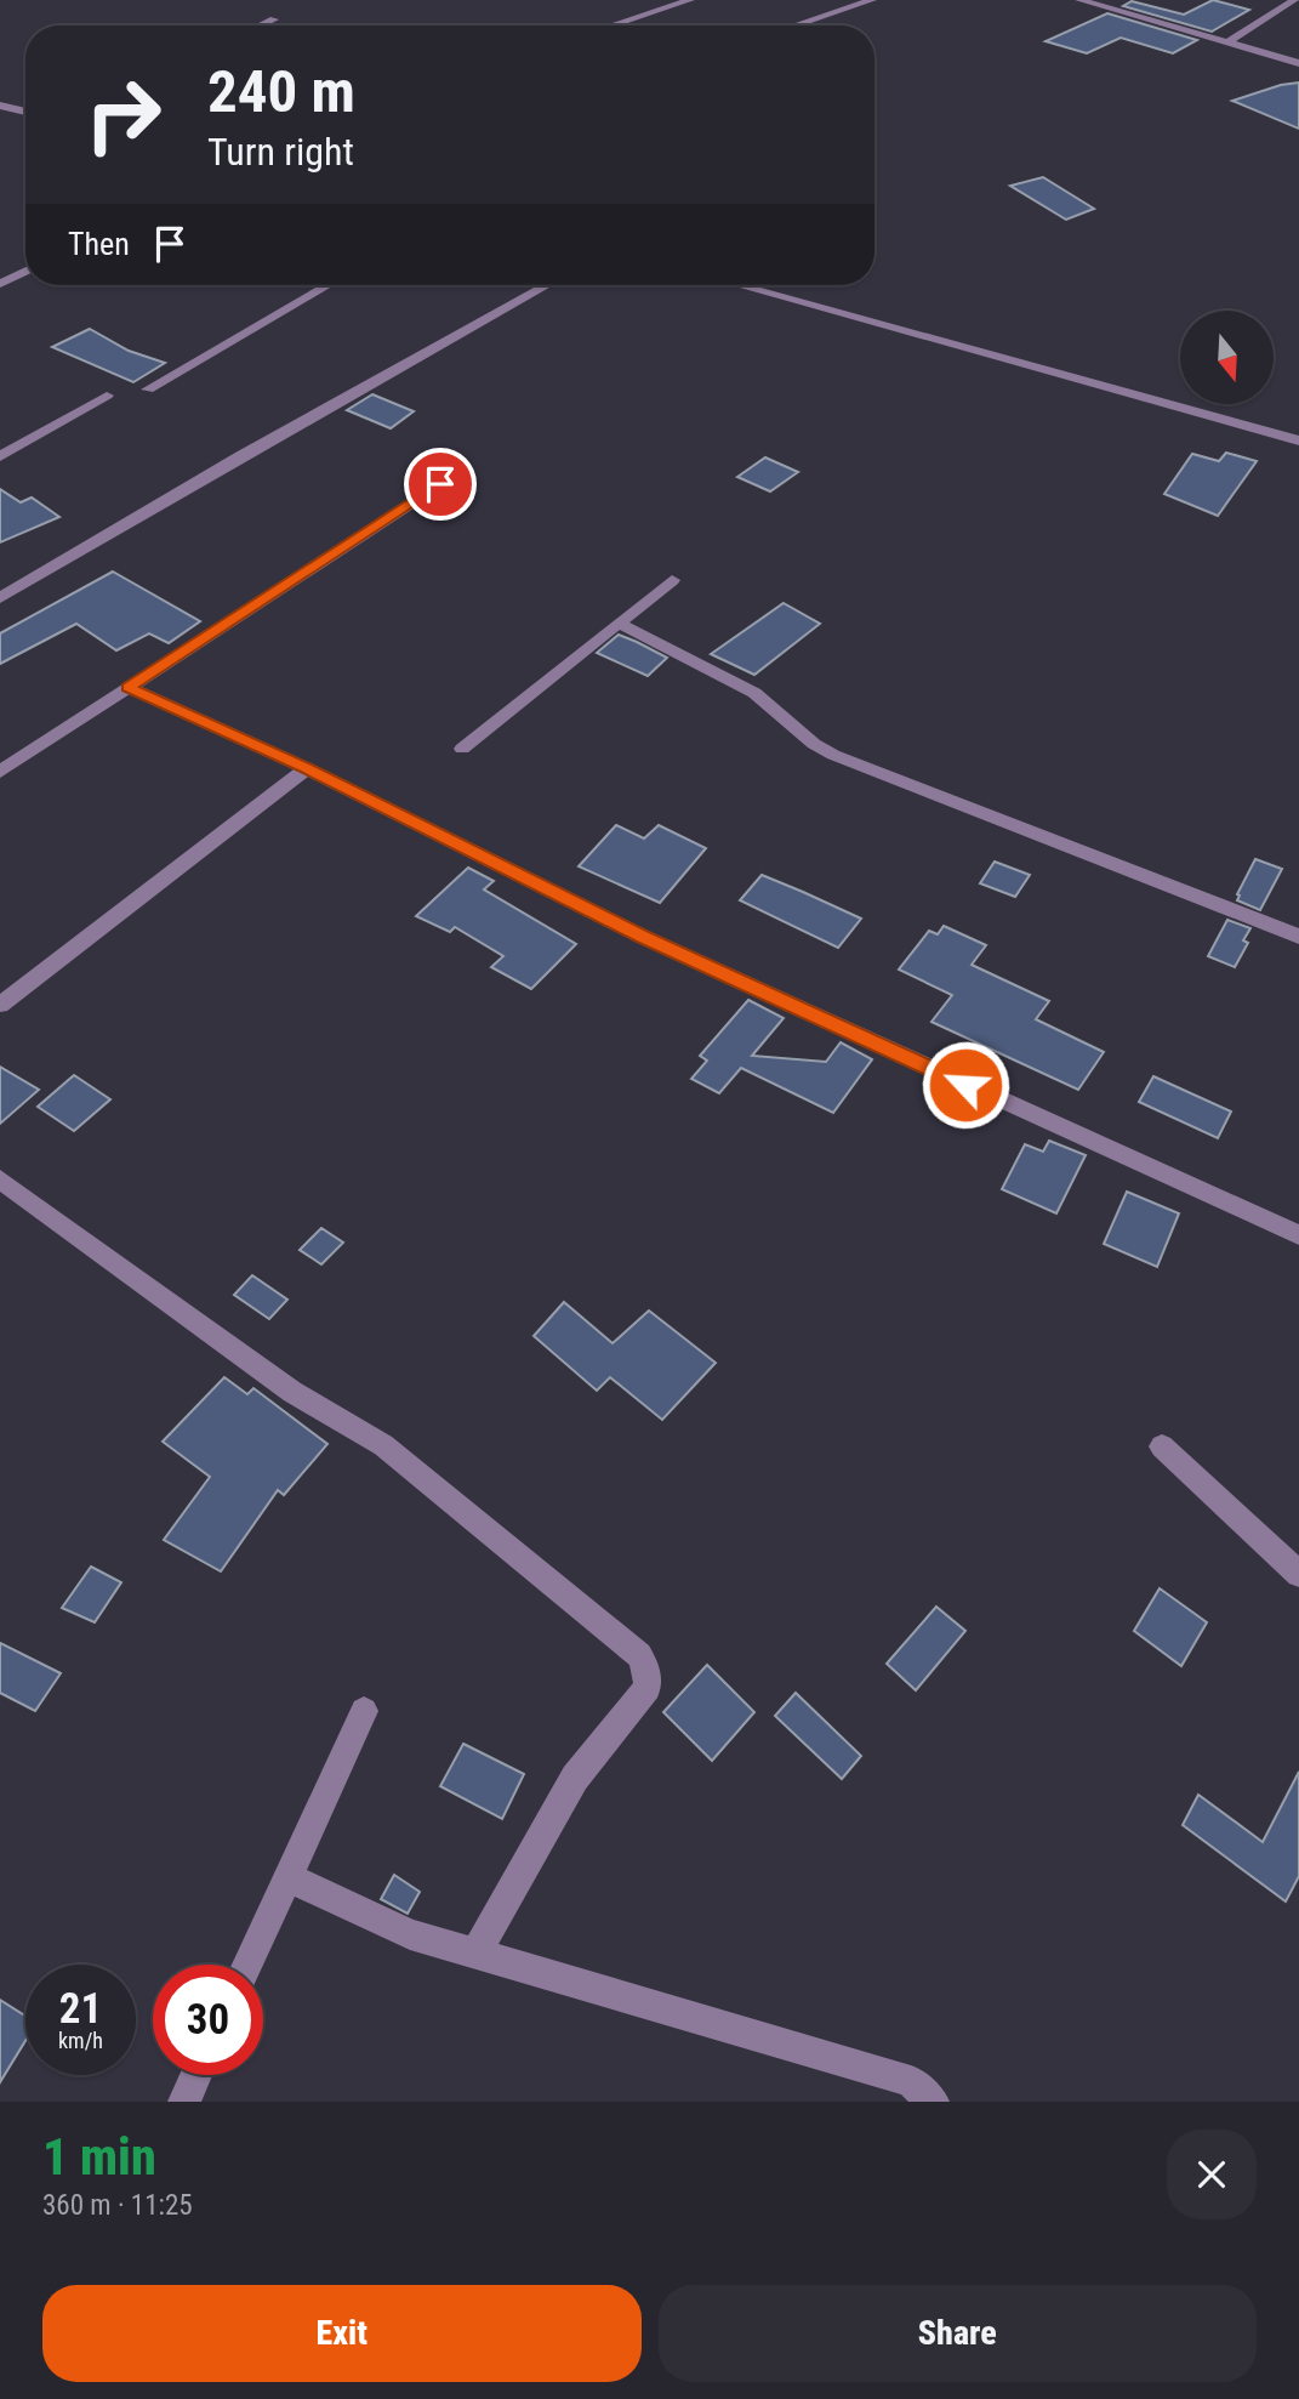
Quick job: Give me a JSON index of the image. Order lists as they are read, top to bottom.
{
  "north": "bottom",
  "page": {
    "turn": ["240 m", "Turn right"],
    "then": "Then",
    "speed": "21 km/h",
    "limit": "30",
    "heading": ["1 min", "360 m · 11:25"],
    "buttons": ["Exit", "Share"]
  }
}
